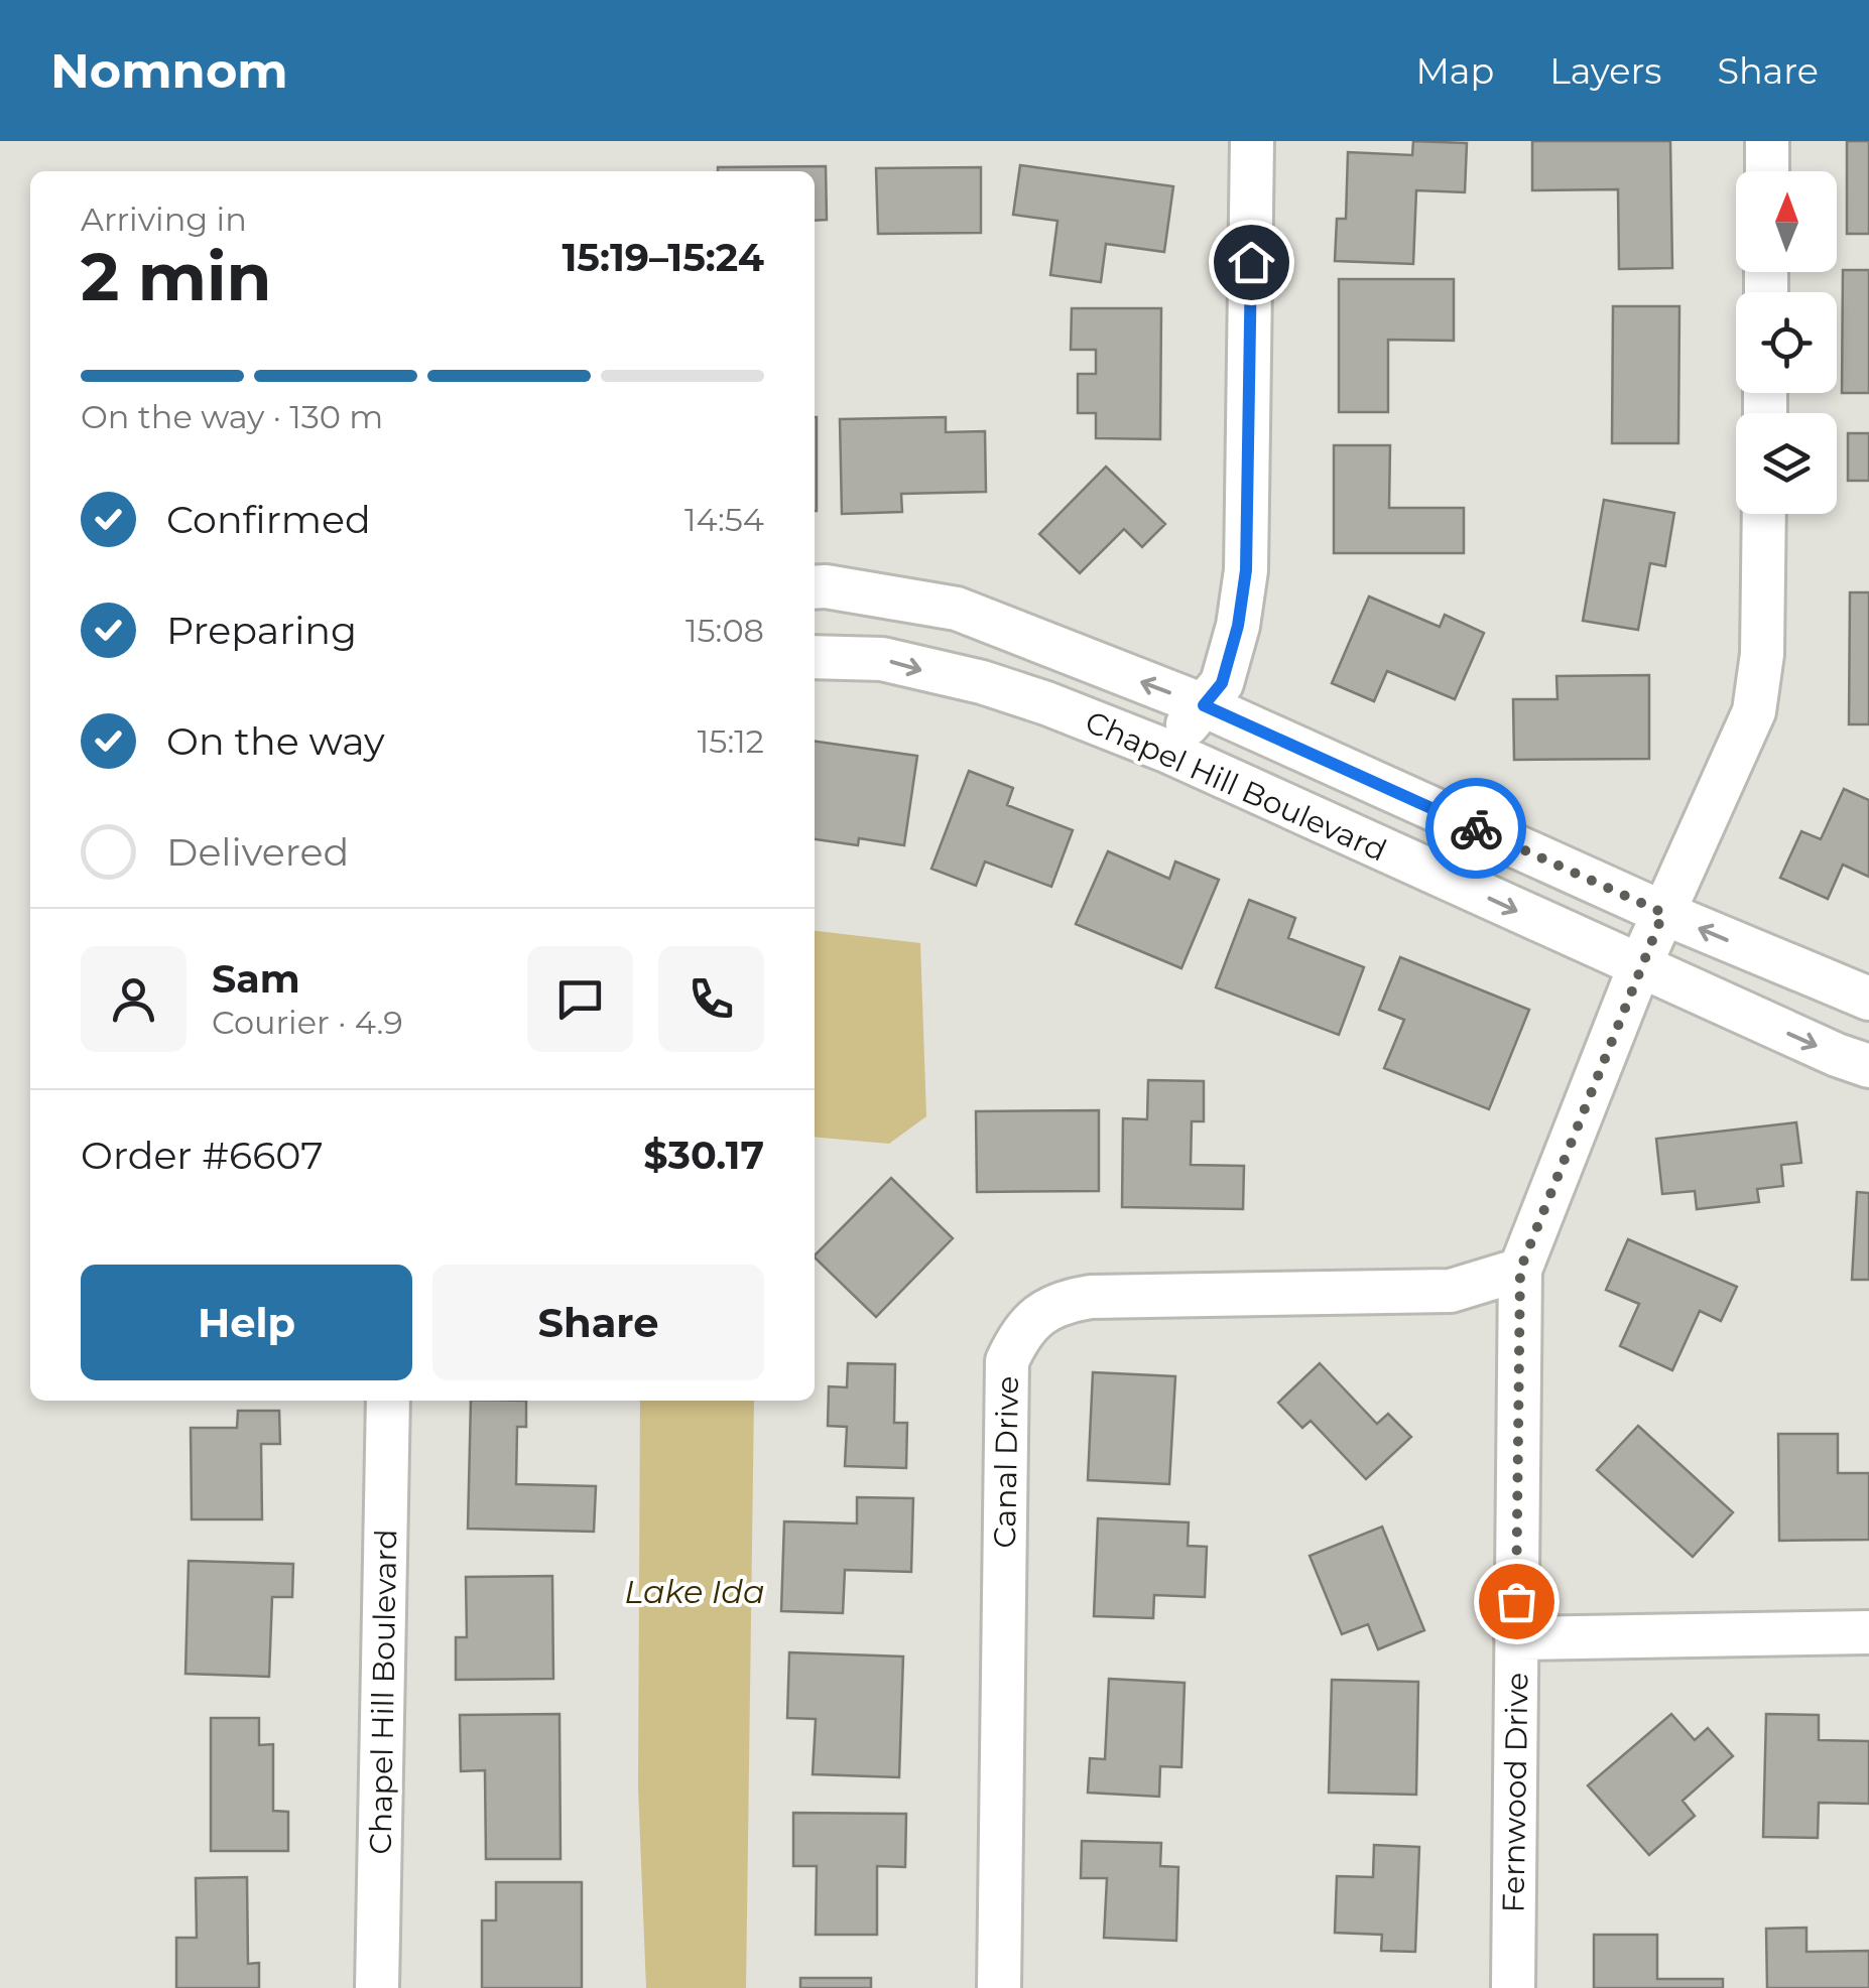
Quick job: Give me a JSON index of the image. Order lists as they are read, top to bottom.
{
  "streets": {
    "street": ["Chapel Hill Boulevard", "Canal Drive", "Fernwood Drive"]
  },
  "crossings": [
    ["Chapel Hill Boulevard", "Fernwood Drive"],
    ["Canal Drive", "Fernwood Drive"]
  ],
  "water": ["Lake Ida"],
  "north": "top",
  "page": {
    "header": "Nomnom",
    "nav": ["Map", "Layers", "Share"],
    "heading": ["2 min", "Arriving in", "15:19–15:24"],
    "panel": [
      "Sam",
      "Courier · 4.9",
      "Order #6607",
      "$30.17"
    ],
    "bar": "On the way · 130 m",
    "list": [
      ["Confirmed", "14:54"],
      ["Preparing", "15:08"],
      ["On the way", "15:12"],
      "Delivered"
    ],
    "buttons": ["Help", "Share"]
  }
}
